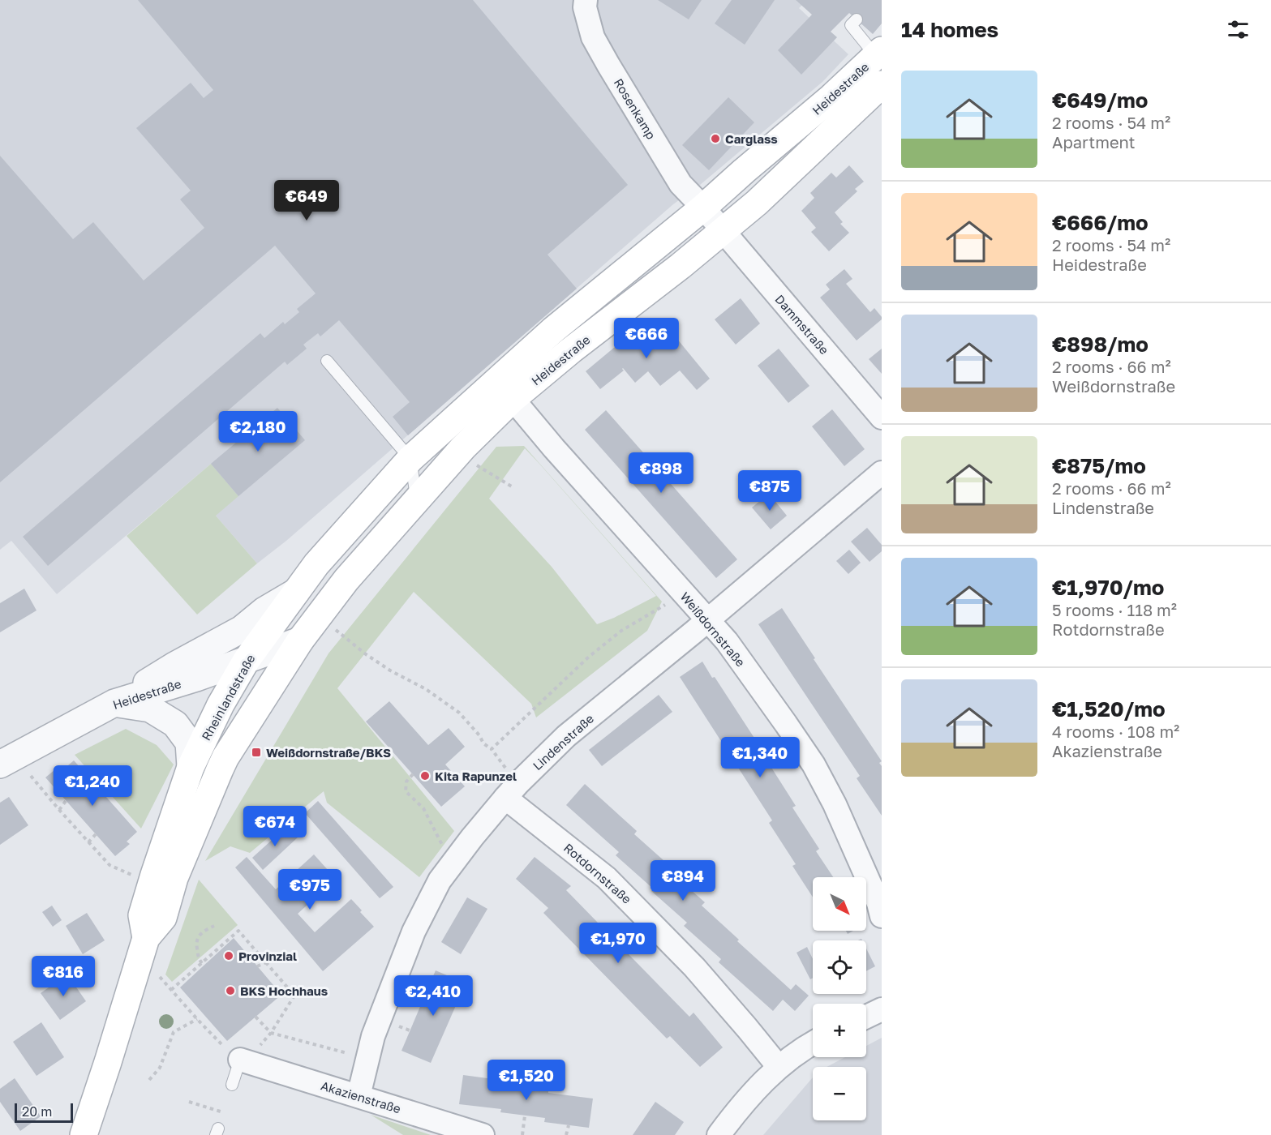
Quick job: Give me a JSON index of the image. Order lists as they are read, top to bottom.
{
  "streets": {
    "main road": ["Heidestraße", "Rheinlandstraße"],
    "street": [
      "Rosenkamp",
      "Dammstraße",
      "Weißdornstraße",
      "Lindenstraße",
      "Rotdornstraße",
      "Akazienstraße"
    ]
  },
  "crossings": [
    ["Heidestraße", "Rosenkamp"],
    ["Heidestraße", "Dammstraße"],
    ["Heidestraße", "Weißdornstraße"],
    ["Heidestraße", "Rheinlandstraße"],
    ["Rosenkamp", "Dammstraße"],
    ["Weißdornstraße", "Lindenstraße"],
    ["Lindenstraße", "Rotdornstraße"],
    ["Lindenstraße", "Akazienstraße"]
  ],
  "places": {
    "other": [
      "Carglass",
      "Kita Rapunzel",
      "Provinzial",
      "BKS Hochhaus"
    ],
    "transit": ["Weißdornstraße/BKS"]
  },
  "scale_bar": "20 m",
  "north": "bottom right",
  "page": {
    "heading": "14 homes",
    "list": [
      {
        "name": "€649/mo",
        "note": "2 rooms · 54 m² · Apartment"
      },
      {
        "name": "€666/mo",
        "note": "2 rooms · 54 m² · Heidestraße"
      },
      {
        "name": "€898/mo",
        "note": "2 rooms · 66 m² · Weißdornstraße"
      },
      {
        "name": "€875/mo",
        "note": "2 rooms · 66 m² · Lindenstraße"
      },
      {
        "name": "€1,970/mo",
        "note": "5 rooms · 118 m² · Rotdornstraße"
      },
      {
        "name": "€1,520/mo",
        "note": "4 rooms · 108 m² · Akazienstraße"
      }
    ],
    "price": [
      "€649",
      "€666",
      "€2,180",
      "€898",
      "€875",
      "€1,340",
      "€1,240",
      "€674",
      "€894",
      "€975",
      "€1,970",
      "€816",
      "€2,410",
      "€1,520"
    ],
    "map_buttons": ["+", "−"],
    "scale": "20 m"
  }
}
